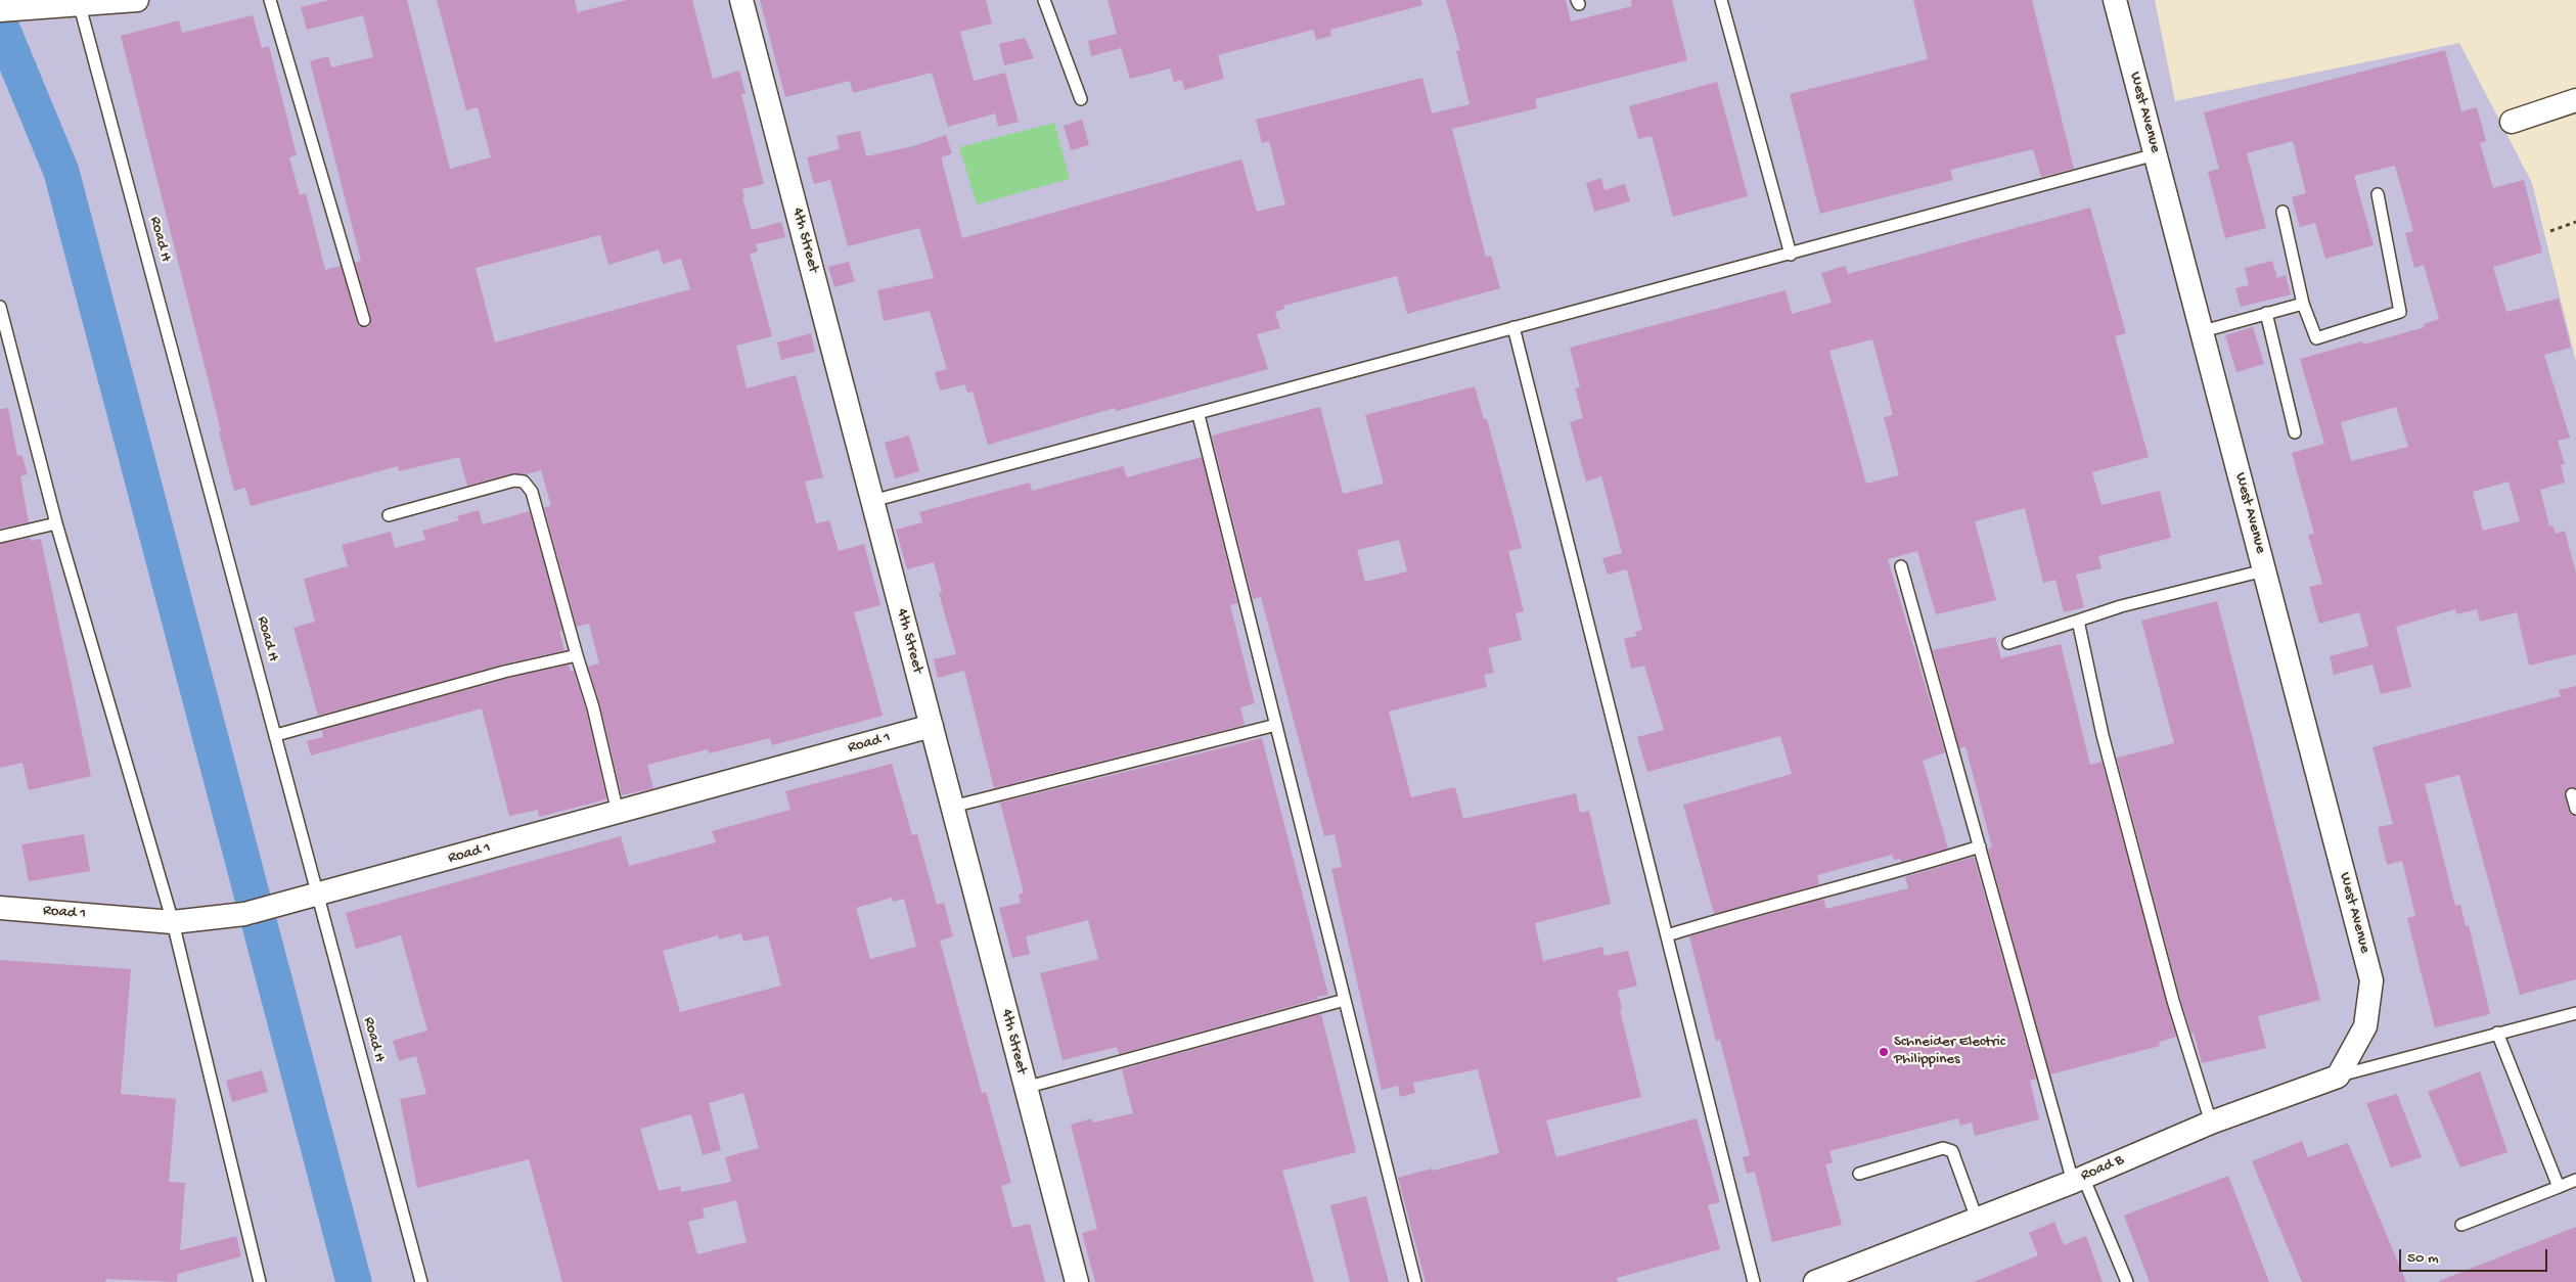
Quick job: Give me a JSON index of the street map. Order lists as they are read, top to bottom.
{
  "streets": {
    "street": [
      "West Avenue",
      "4th Street",
      "Road 1",
      "Road B"
    ],
    "lane": ["Road H"]
  },
  "crossings": [
    ["West Avenue", "Road B"],
    ["Road H", "Road 1"],
    ["4th Street", "Road 1"]
  ],
  "places": ["Schneider Electric Philippines"],
  "scale_bar": "50 m"
}
